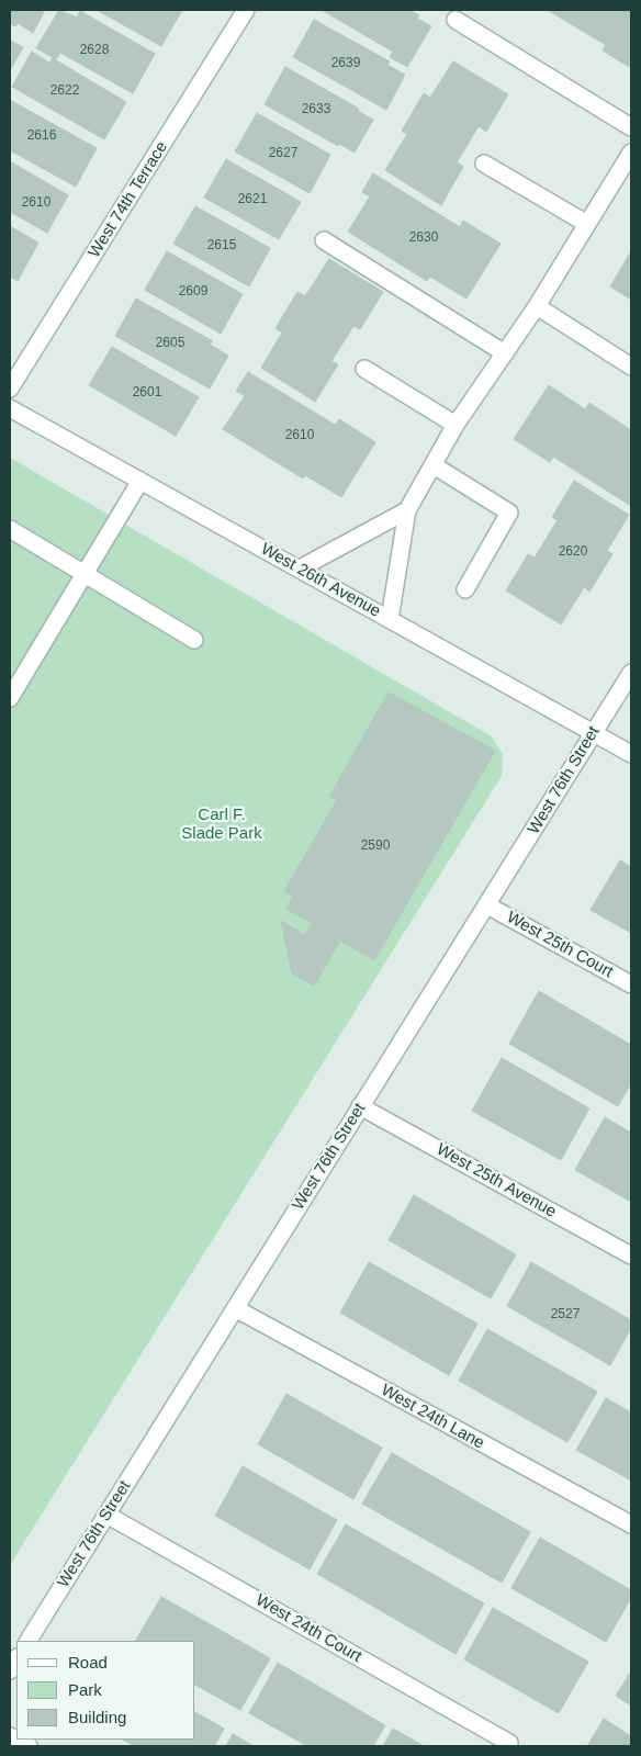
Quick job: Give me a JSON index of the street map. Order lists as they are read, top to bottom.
{
  "streets": {
    "street": [
      "West 74th Terrace",
      "West 26th Avenue",
      "West 76th Street",
      "West 25th Court",
      "West 25th Avenue",
      "West 24th Lane",
      "West 24th Court"
    ]
  },
  "crossings": [
    ["West 26th Avenue", "West 76th Street"],
    ["West 76th Street", "West 25th Court"],
    ["West 76th Street", "West 25th Avenue"],
    ["West 76th Street", "West 24th Lane"],
    ["West 76th Street", "West 24th Court"]
  ],
  "parks": ["Carl F. Slade Park"],
  "house_numbers": [
    "2628",
    "2639",
    "2622",
    "2633",
    "2616",
    "2627",
    "2621",
    "2610",
    "2630",
    "2615",
    "2609",
    "2605",
    "2601",
    "2610",
    "2620",
    "2590",
    "2527"
  ],
  "legend": ["Road", "Park", "Building"]
}
